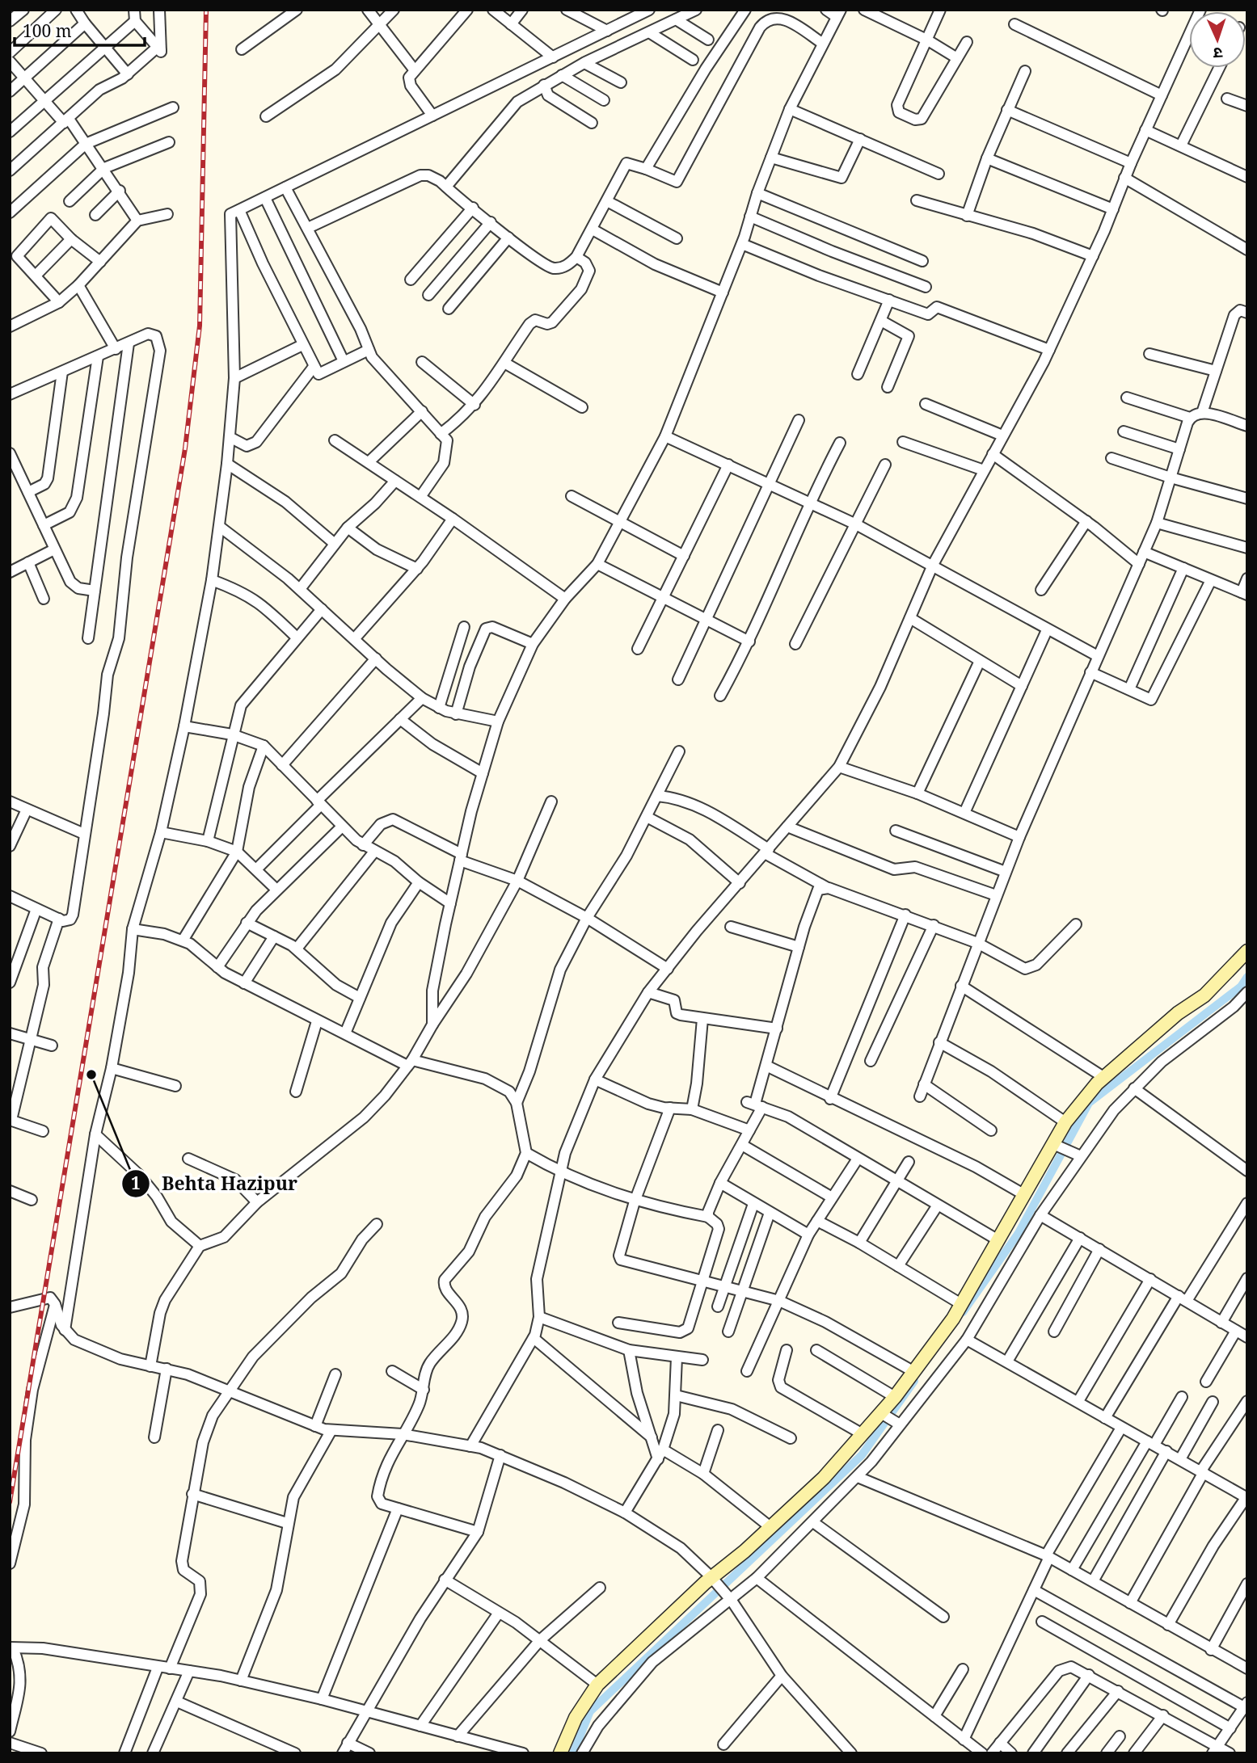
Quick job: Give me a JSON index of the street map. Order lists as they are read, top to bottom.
{
  "places": ["Behta Hazipur"],
  "scale_bar": "100 m",
  "north": "bottom"
}
